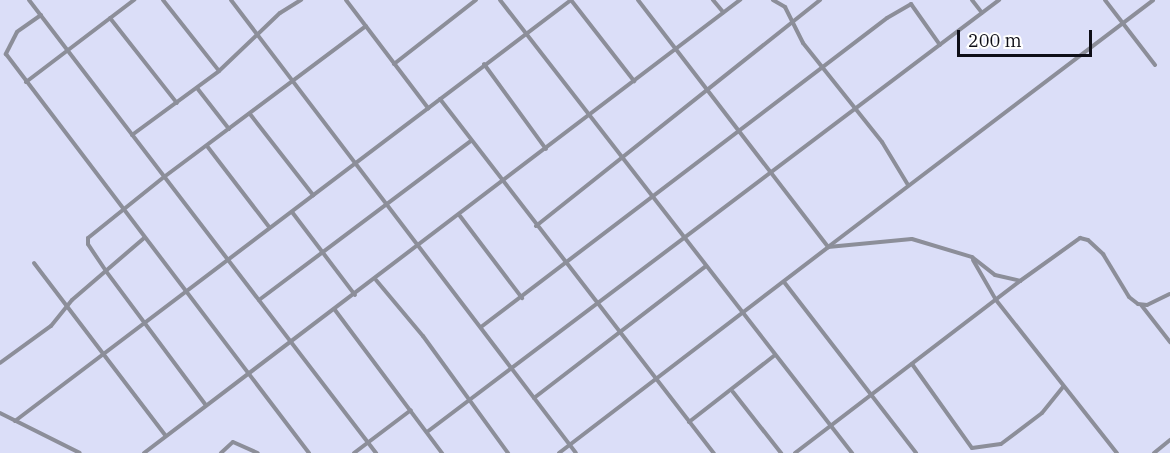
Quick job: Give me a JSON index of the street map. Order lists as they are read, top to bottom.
{
  "scale_bar": "200 m"
}
